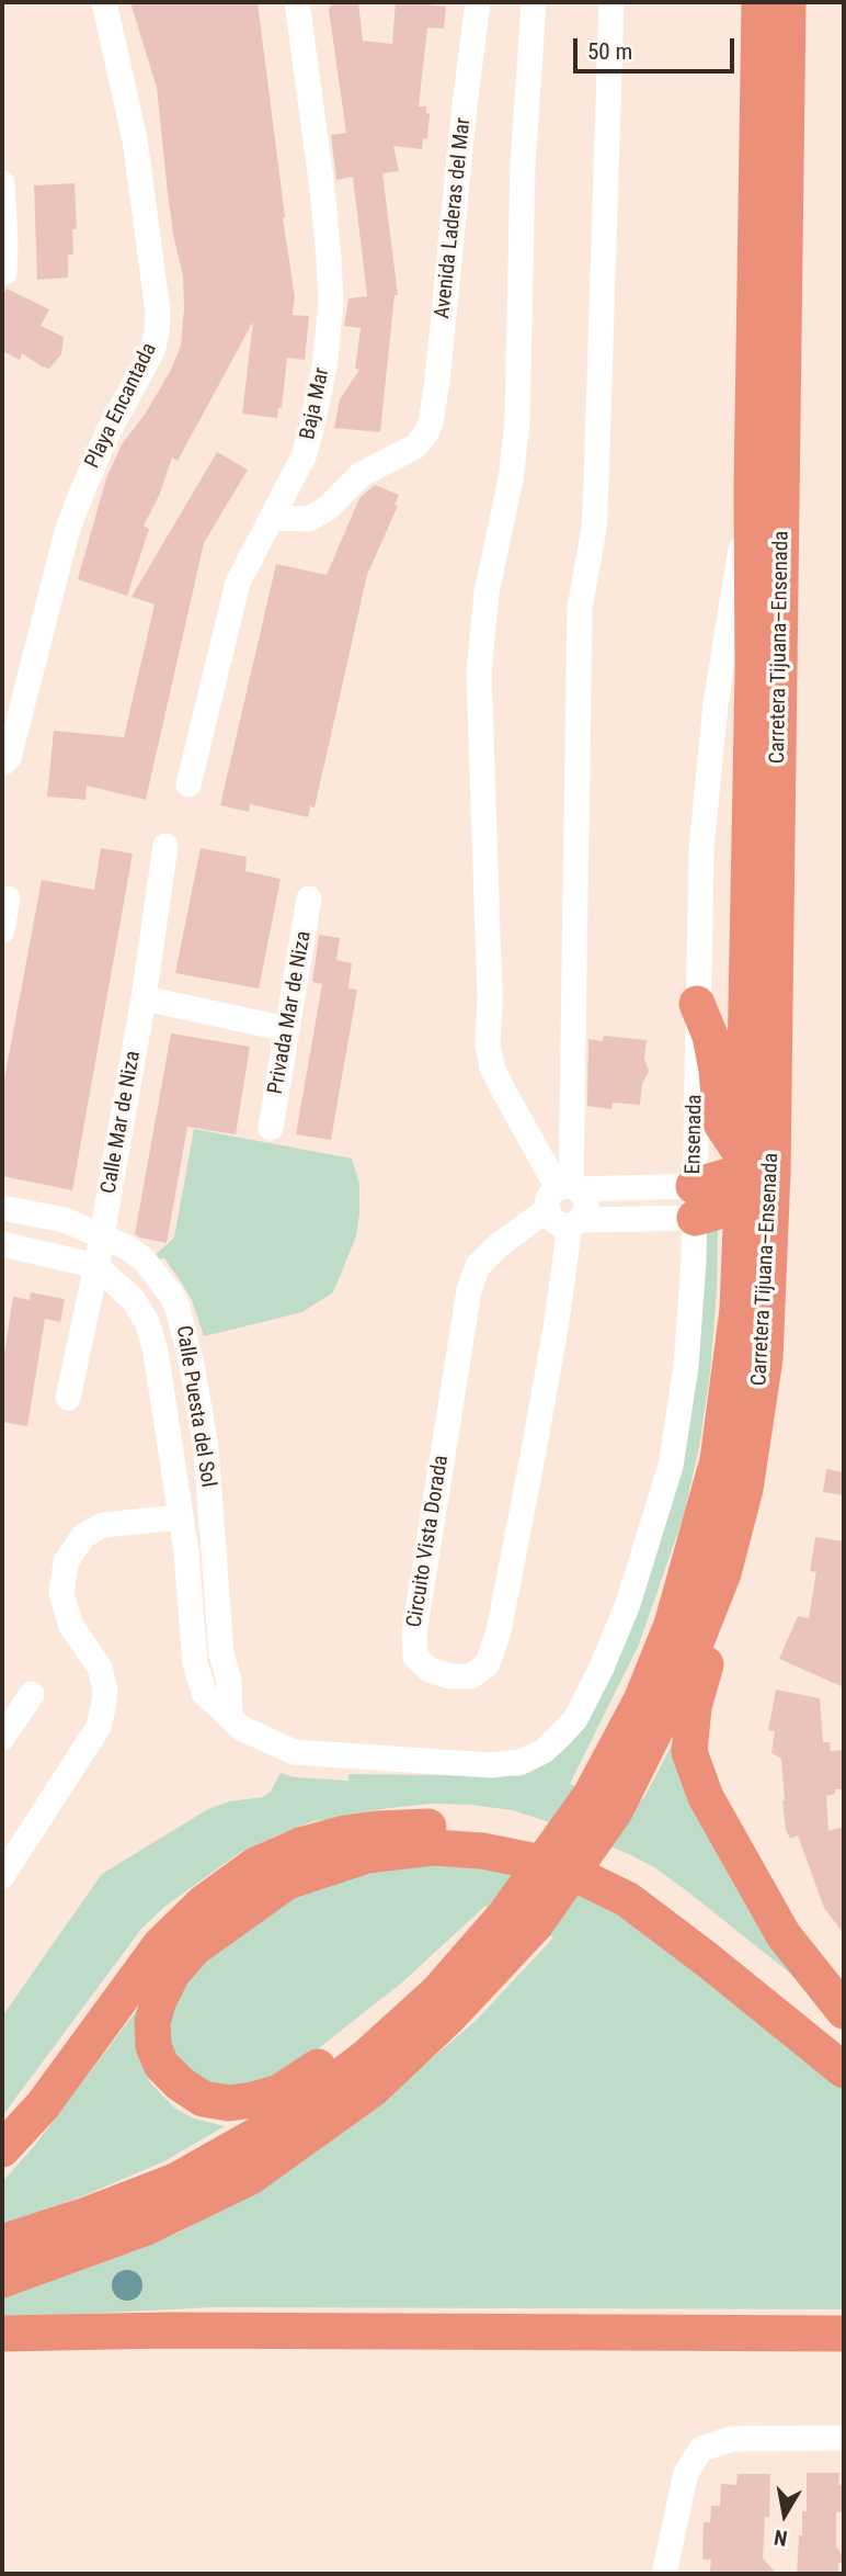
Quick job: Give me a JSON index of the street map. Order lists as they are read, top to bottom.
{
  "streets": {
    "highway": ["Carretera Tijuana–Ensenada"],
    "street": [
      "Avenida Laderas del Mar",
      "Baja Mar",
      "Playa Encantada",
      "Privada Mar de Niza",
      "Calle Mar de Niza",
      "Ensenada",
      "Calle Puesta del Sol",
      "Circuito Vista Dorada"
    ]
  },
  "crossings": [
    ["Avenida Laderas del Mar", "Baja Mar"],
    ["Carretera Tijuana–Ensenada", "Ensenada"],
    ["Calle Mar de Niza", "Calle Puesta del Sol"],
    ["Ensenada", "Calle Puesta del Sol"]
  ],
  "scale_bar": "50 m",
  "north": "bottom"
}
